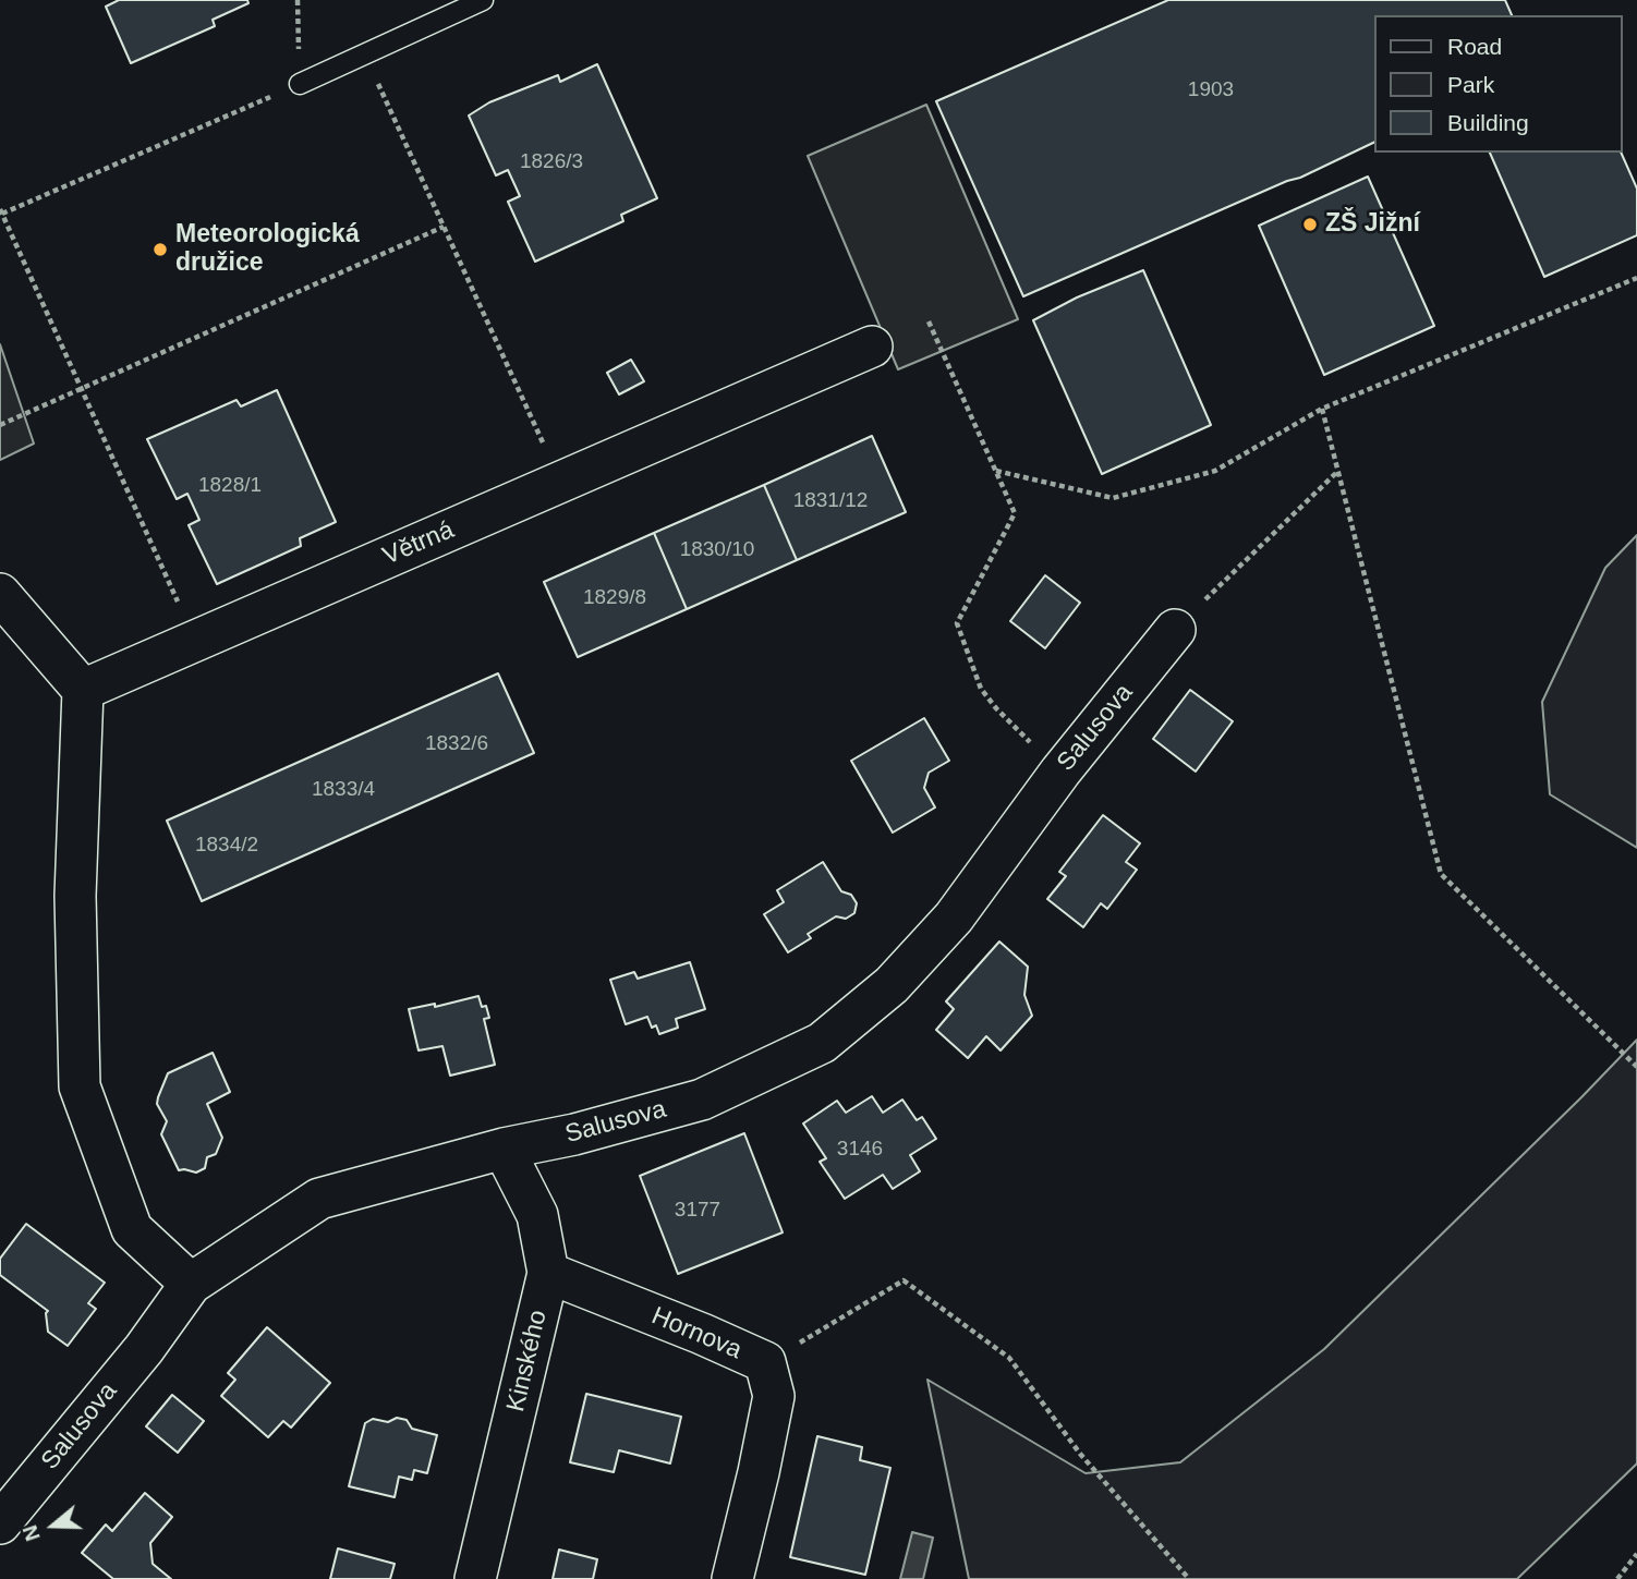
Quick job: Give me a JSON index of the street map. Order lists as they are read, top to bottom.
{
  "streets": {
    "street": [
      "Větrná",
      "Salusova",
      "Hornova",
      "Kinského"
    ]
  },
  "crossings": [
    ["Salusova", "Kinského"],
    ["Hornova", "Kinského"]
  ],
  "places": ["ZŠ Jižní", "Meteorologická družice"],
  "house_numbers": [
    "1903",
    "1826/3",
    "1828/1",
    "1831/12",
    "1830/10",
    "1829/8",
    "1832/6",
    "1833/4",
    "1834/2",
    "3146",
    "3177"
  ],
  "legend": ["Road", "Park", "Building"],
  "north": "left"
}
